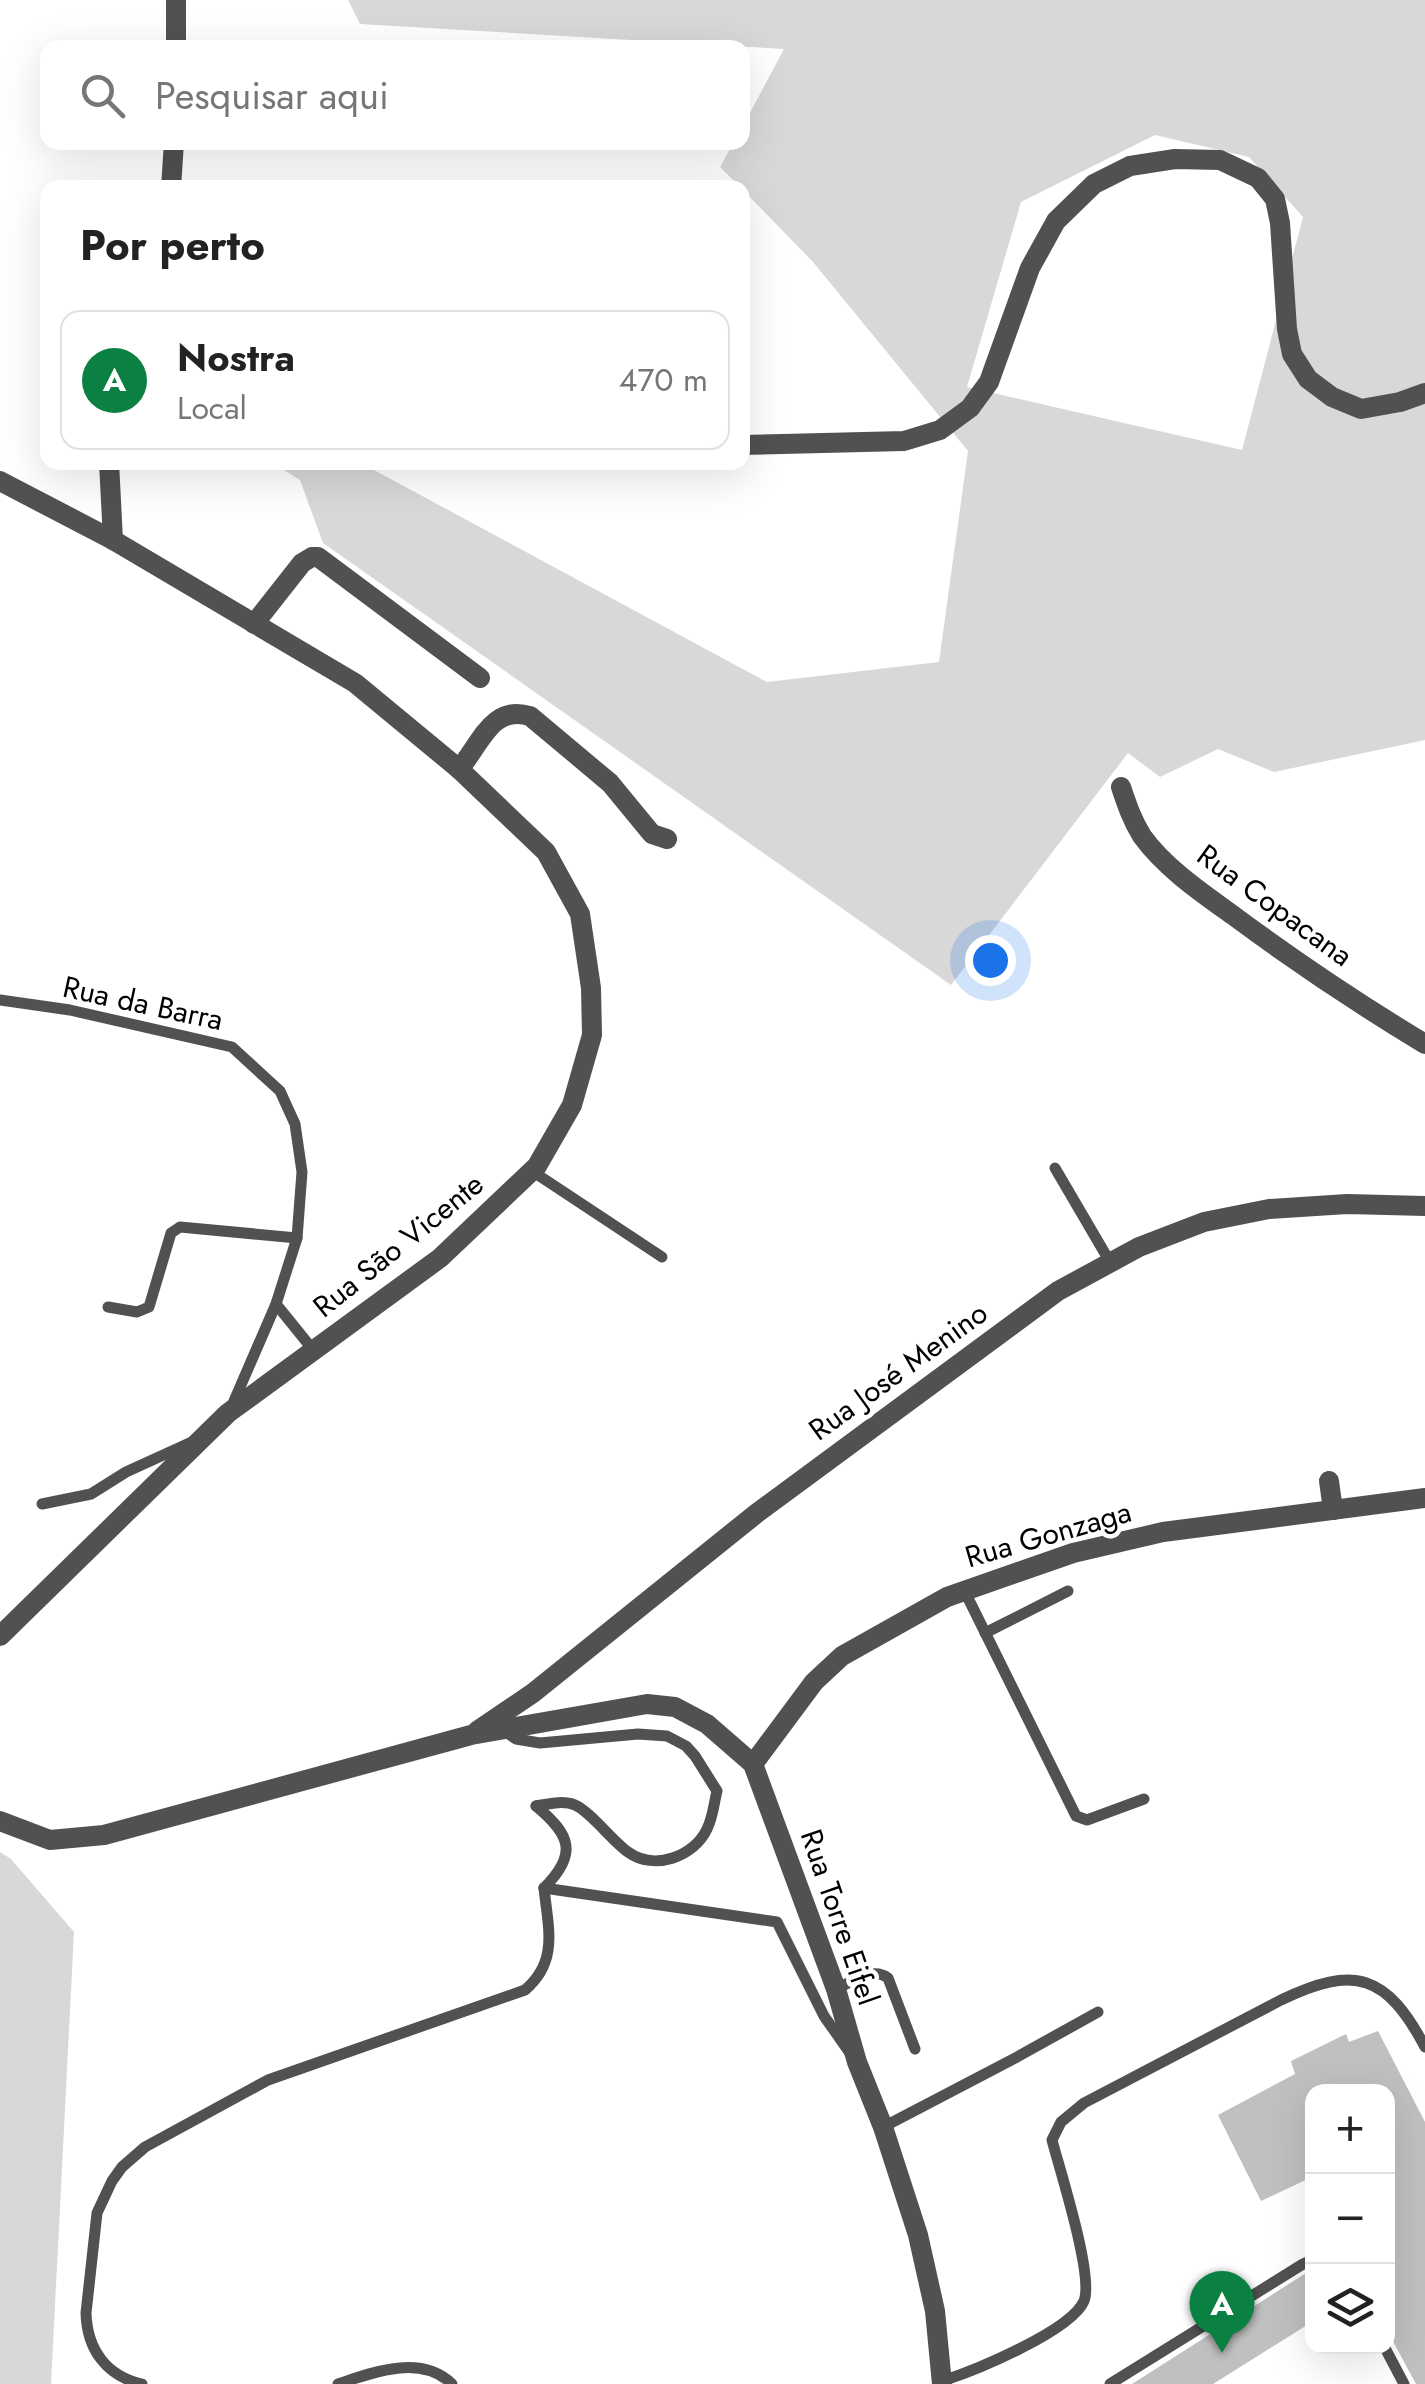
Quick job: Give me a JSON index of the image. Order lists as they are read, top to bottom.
{
  "streets": {
    "street": [
      "Rua Copacana",
      "Rua São Vicente",
      "Rua José Menino",
      "Rua Gonzaga",
      "Rua Torre Eifel"
    ],
    "lane": ["Rua da Barra"]
  },
  "crossings": [
    ["Rua da Barra", "Rua São Vicente"],
    ["Rua José Menino", "Rua Torre Eifel"],
    ["Rua Gonzaga", "Rua Torre Eifel"]
  ],
  "page": {
    "search": "Pesquisar aqui",
    "heading": "Por perto",
    "list": [
      {
        "mark": "A",
        "name": "Nostra",
        "note": "Local",
        "value": "470 m"
      }
    ],
    "map_buttons": ["+", "−"],
    "pins": "A"
  }
}
